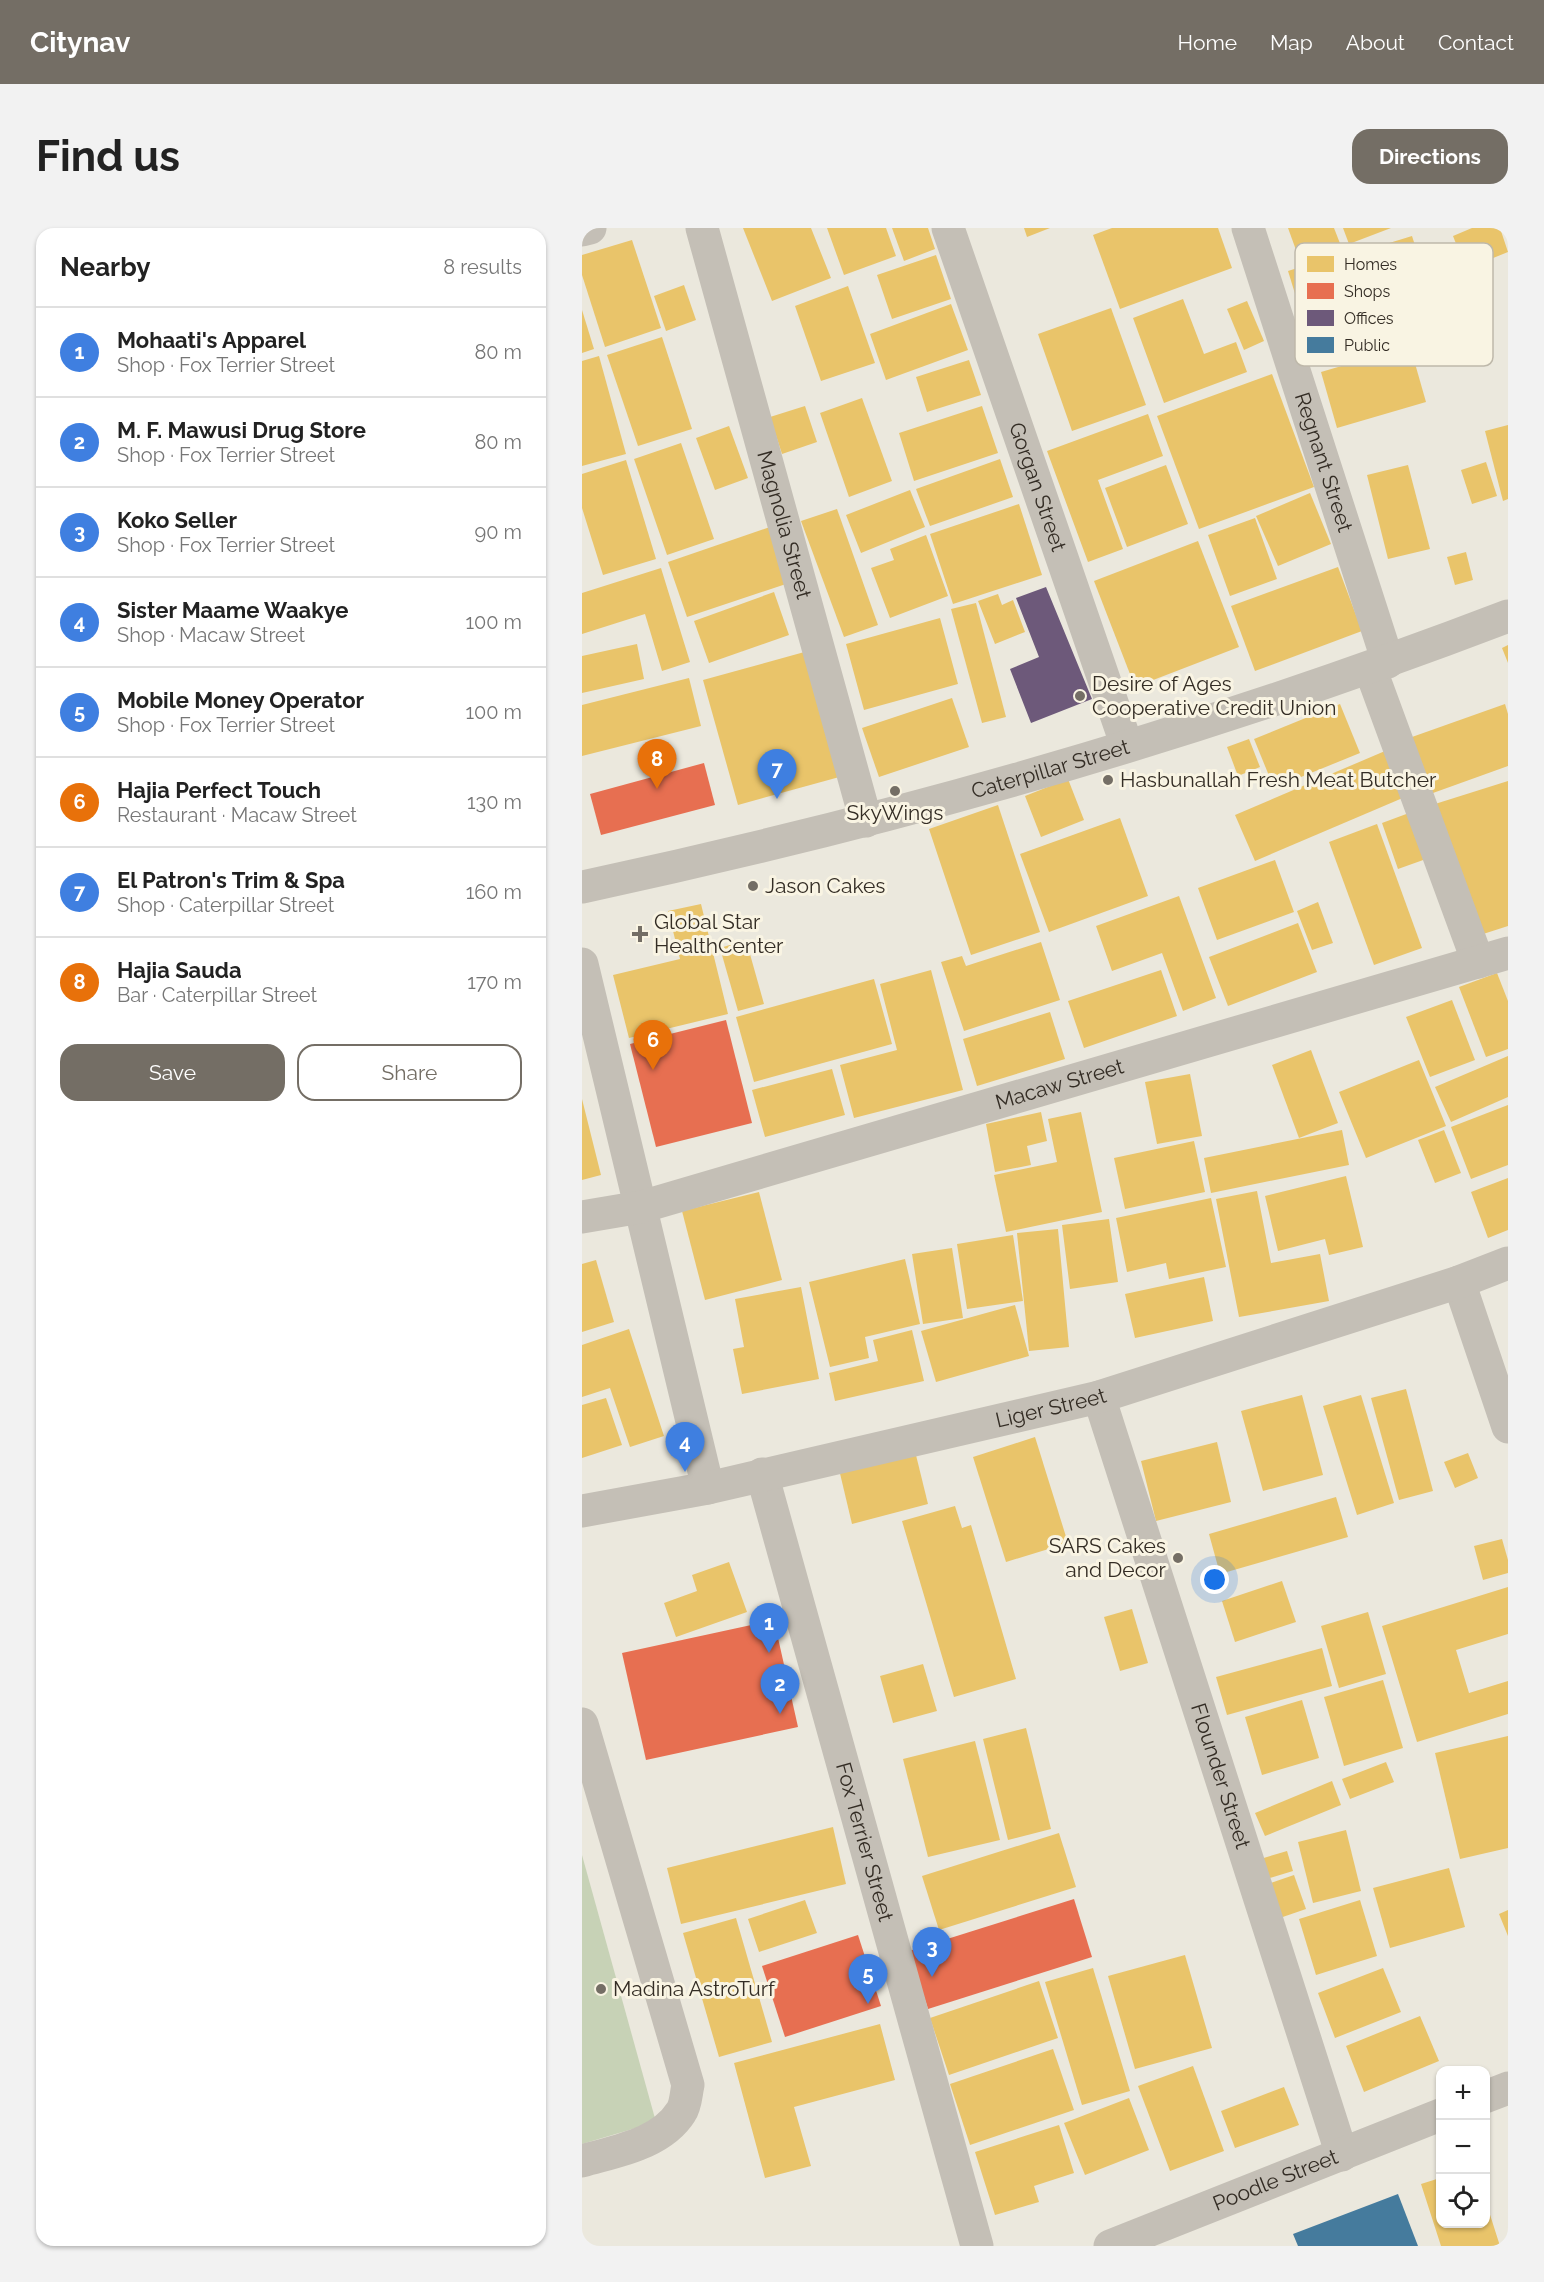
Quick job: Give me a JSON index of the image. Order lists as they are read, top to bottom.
{
  "streets": {
    "street": [
      "Regnant Street",
      "Gorgan Street",
      "Magnolia Street",
      "Caterpillar Street",
      "Macaw Street",
      "Liger Street",
      "Flounder Street",
      "Fox Terrier Street",
      "Poodle Street"
    ]
  },
  "crossings": [
    ["Regnant Street", "Caterpillar Street"],
    ["Regnant Street", "Macaw Street"],
    ["Gorgan Street", "Caterpillar Street"],
    ["Magnolia Street", "Caterpillar Street"],
    ["Caterpillar Street", "Macaw Street"],
    ["Liger Street", "Flounder Street"],
    ["Liger Street", "Fox Terrier Street"],
    ["Flounder Street", "Poodle Street"]
  ],
  "places": {
    "other": [
      "Desire of Ages Cooperative Credit Union",
      "Hasbunallah Fresh Meat Butcher",
      "SkyWings",
      "Jason Cakes",
      "SARS Cakes and Decor",
      "Madina AstroTurf"
    ],
    "health": ["Global Star HealthCenter"]
  },
  "legend": [
    "Homes",
    "Shops",
    "Offices",
    "Public"
  ],
  "page": {
    "header": "Citynav",
    "nav": [
      "Home",
      "Map",
      "About",
      "Contact"
    ],
    "buttons": [
      "Directions",
      ["Save", "Share"]
    ],
    "title": "Find us",
    "heading": ["Nearby", "8 results"],
    "list": [
      {
        "mark": "1",
        "name": "Mohaati's Apparel",
        "note": "Shop · Fox Terrier Street",
        "value": "80 m"
      },
      {
        "mark": "2",
        "name": "M. F. Mawusi Drug Store",
        "note": "Shop · Fox Terrier Street",
        "value": "80 m"
      },
      {
        "mark": "3",
        "name": "Koko Seller",
        "note": "Shop · Fox Terrier Street",
        "value": "90 m"
      },
      {
        "mark": "4",
        "name": "Sister Maame Waakye",
        "note": "Shop · Macaw Street",
        "value": "100 m"
      },
      {
        "mark": "5",
        "name": "Mobile Money Operator",
        "note": "Shop · Fox Terrier Street",
        "value": "100 m"
      },
      {
        "mark": "6",
        "name": "Hajia Perfect Touch",
        "note": "Restaurant · Macaw Street",
        "value": "130 m"
      },
      {
        "mark": "7",
        "name": "El Patron's Trim & Spa",
        "note": "Shop · Caterpillar Street",
        "value": "160 m"
      },
      {
        "mark": "8",
        "name": "Hajia Sauda",
        "note": "Bar · Caterpillar Street",
        "value": "170 m"
      }
    ],
    "pins": [
      "8",
      "7",
      "6",
      "4",
      "1",
      "2",
      "3",
      "5"
    ],
    "map_buttons": ["+", "−"]
  }
}
